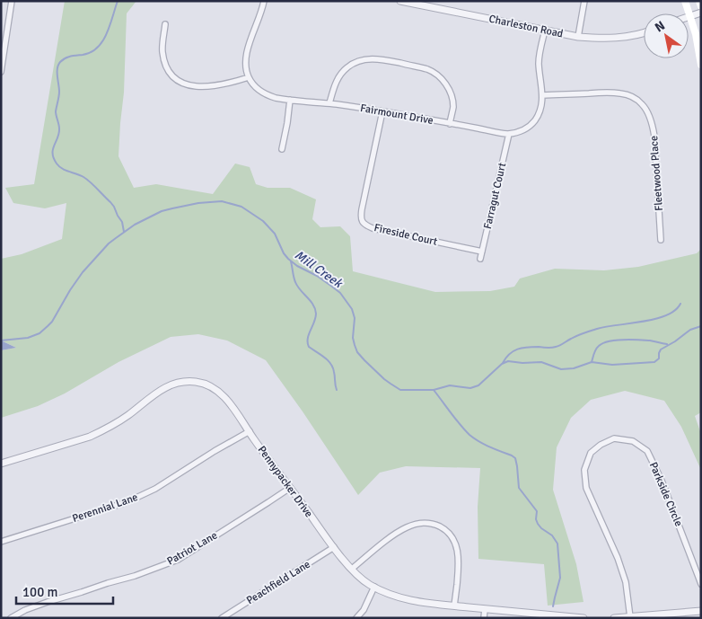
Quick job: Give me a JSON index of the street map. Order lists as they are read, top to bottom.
{
  "streets": {
    "street": [
      "Charleston Road",
      "Fairmount Drive",
      "Fleetwood Place",
      "Farragut Court",
      "Fireside Court",
      "Pennypacker Drive",
      "Parkside Circle",
      "Perennial Lane",
      "Patriot Lane",
      "Peachfield Lane"
    ]
  },
  "crossings": [
    ["Fairmount Drive", "Farragut Court"],
    ["Fairmount Drive", "Fireside Court"],
    ["Farragut Court", "Fireside Court"],
    ["Pennypacker Drive", "Perennial Lane"],
    ["Pennypacker Drive", "Patriot Lane"],
    ["Pennypacker Drive", "Peachfield Lane"]
  ],
  "water": ["Mill Creek"],
  "scale_bar": "100 m",
  "north": "top left"
}
